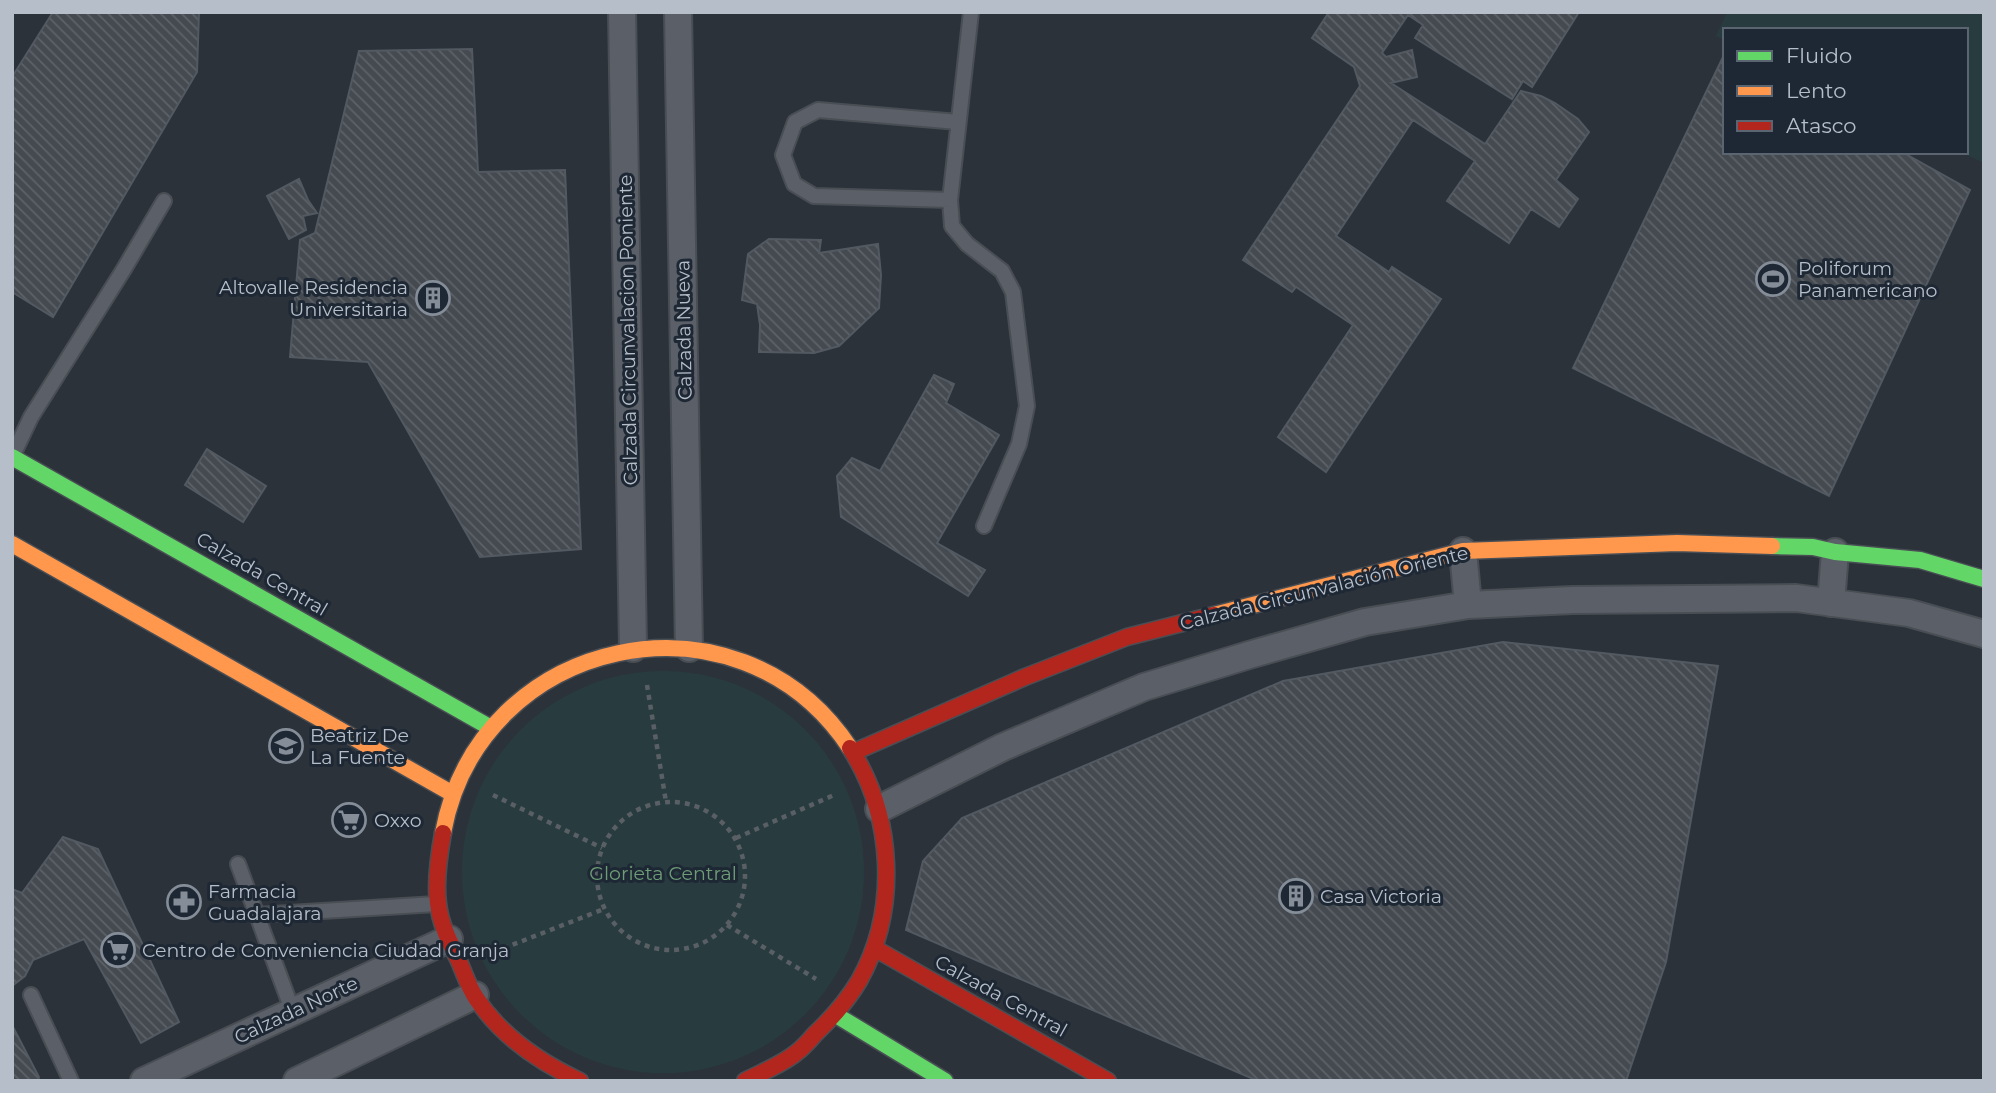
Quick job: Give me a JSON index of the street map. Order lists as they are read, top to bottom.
{
  "streets": {
    "street": [
      "Calzada Circunvalacion Poniente",
      "Calzada Nueva",
      "Calzada Central",
      "Calzada Circunvalación Oriente",
      "Calzada Norte"
    ]
  },
  "parks": ["Glorieta Central"],
  "places": {
    "sports": ["Poliforum Panamericano"],
    "building": ["Altovalle Residencia Universitaria", "Casa Victoria"],
    "school or university": ["Beatriz De La Fuente"],
    "supermarket": ["Oxxo", "Centro de Conveniencia Ciudad Granja"],
    "pharmacy": ["Farmacia Guadalajara"]
  },
  "legend": ["Fluido", "Lento", "Atasco"]
}
